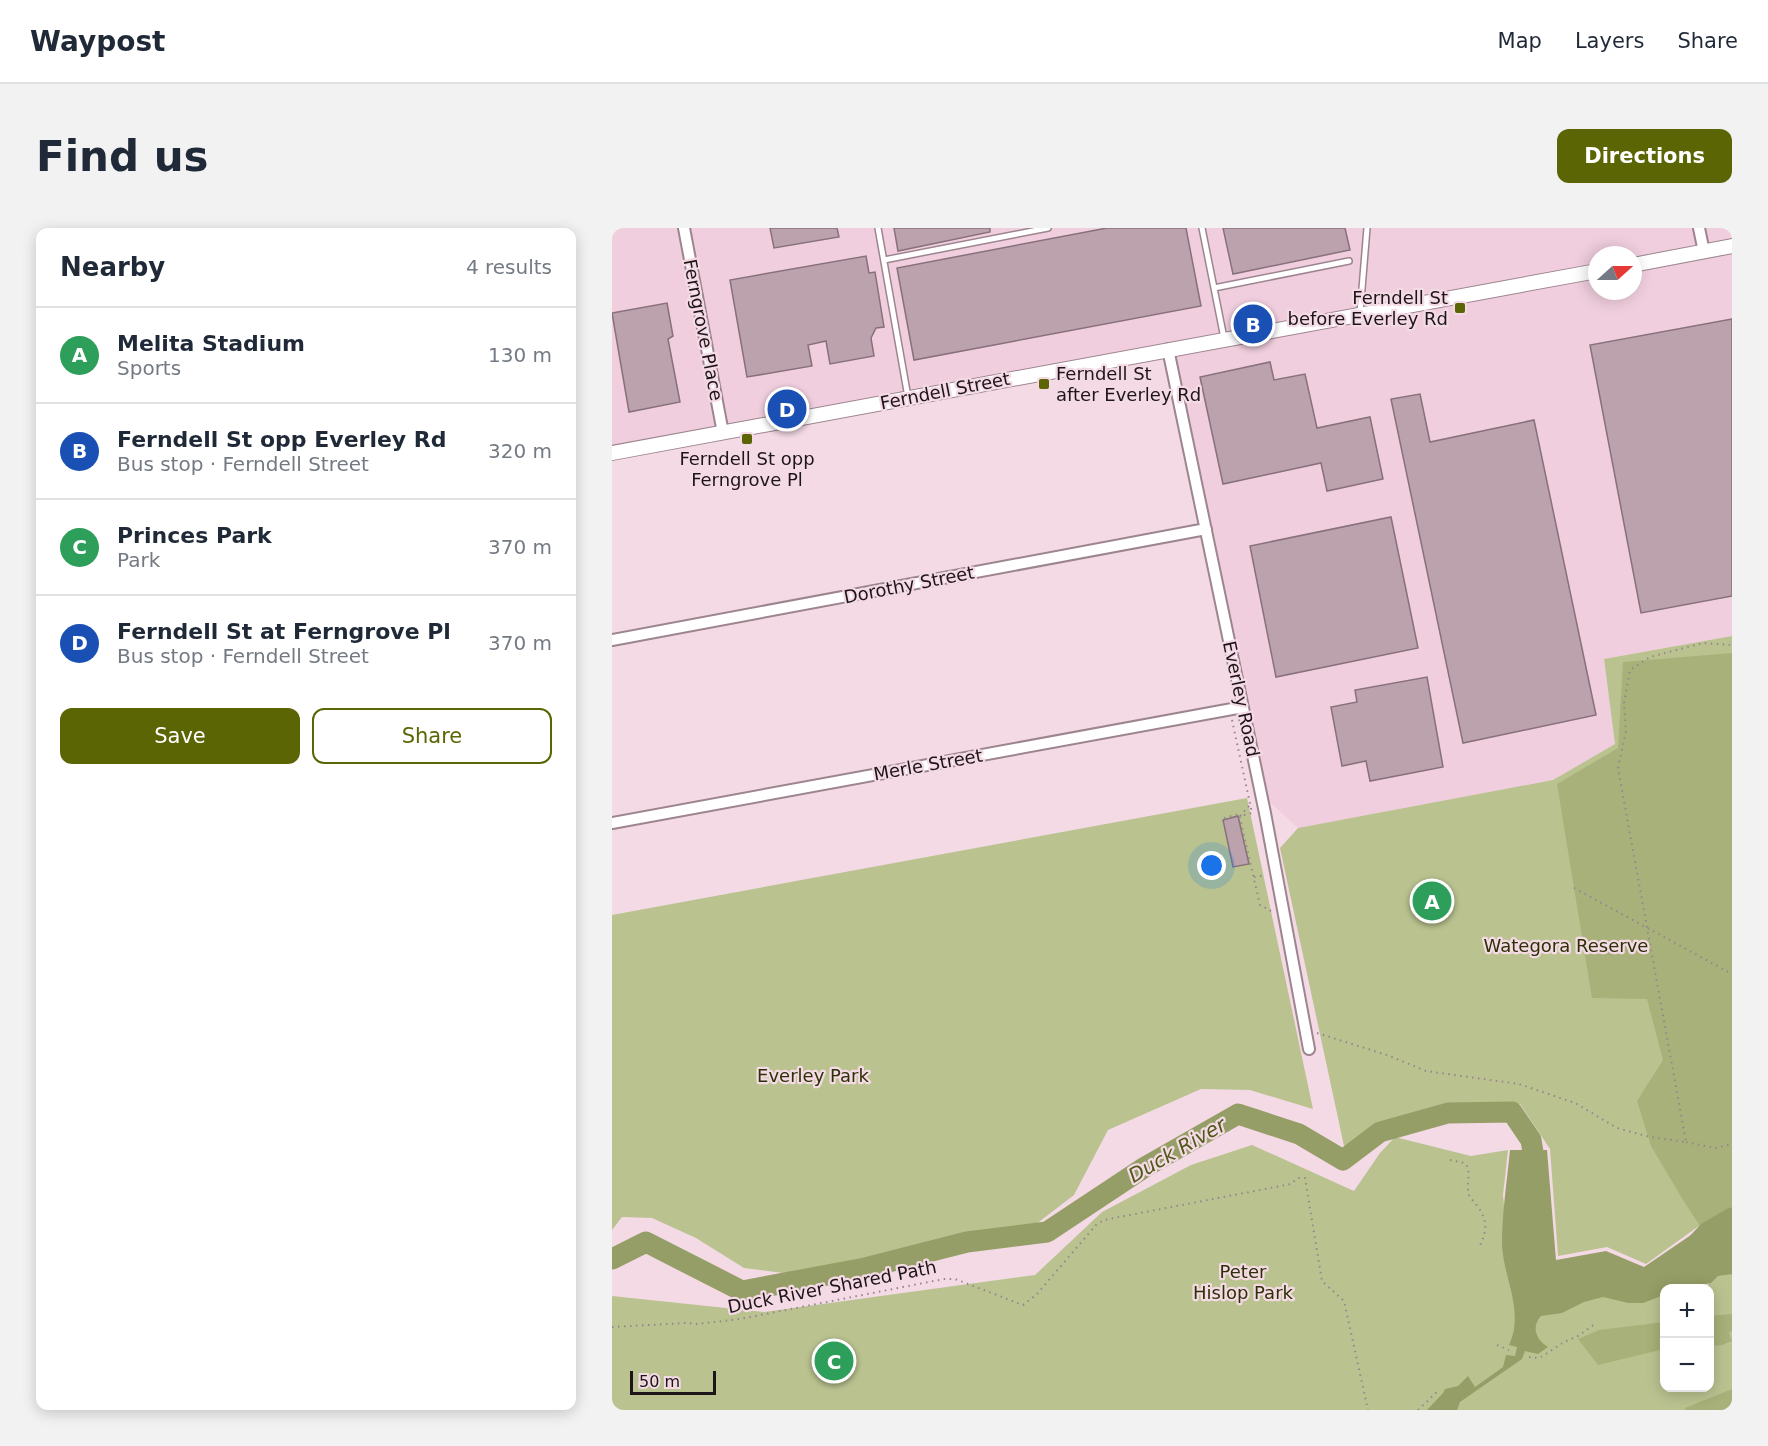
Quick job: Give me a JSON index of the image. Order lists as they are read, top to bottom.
{
  "streets": {
    "main road": ["Ferndell Street"],
    "street": [
      "Ferngrove Place",
      "Dorothy Street",
      "Everley Road",
      "Merle Street"
    ],
    "path": ["Duck River Shared Path"]
  },
  "crossings": [
    ["Ferngrove Place", "Ferndell Street"],
    ["Ferndell Street", "Everley Road"],
    ["Dorothy Street", "Everley Road"],
    ["Everley Road", "Merle Street"]
  ],
  "water": ["Duck River"],
  "parks": ["Wategora Reserve", "Everley Park", "Peter Hislop Park"],
  "places": {
    "transit": ["Ferndell St before Everley Rd", "Ferndell St after Everley Rd", "Ferndell St opp Ferngrove Pl"]
  },
  "scale_bar": "50 m",
  "north": "right",
  "page": {
    "header": "Waypost",
    "nav": ["Map", "Layers", "Share"],
    "buttons": [
      "Directions",
      ["Save", "Share"]
    ],
    "title": "Find us",
    "heading": ["Nearby", "4 results"],
    "pins": [
      "B",
      "D",
      "A",
      "C"
    ],
    "list": [
      {
        "mark": "A",
        "name": "Melita Stadium",
        "note": "Sports",
        "value": "130 m"
      },
      {
        "mark": "B",
        "name": "Ferndell St opp Everley Rd",
        "note": "Bus stop · Ferndell Street",
        "value": "320 m"
      },
      {
        "mark": "C",
        "name": "Princes Park",
        "note": "Park",
        "value": "370 m"
      },
      {
        "mark": "D",
        "name": "Ferndell St at Ferngrove Pl",
        "note": "Bus stop · Ferndell Street",
        "value": "370 m"
      }
    ],
    "map_buttons": ["+", "−"],
    "scale": "50 m"
  }
}
